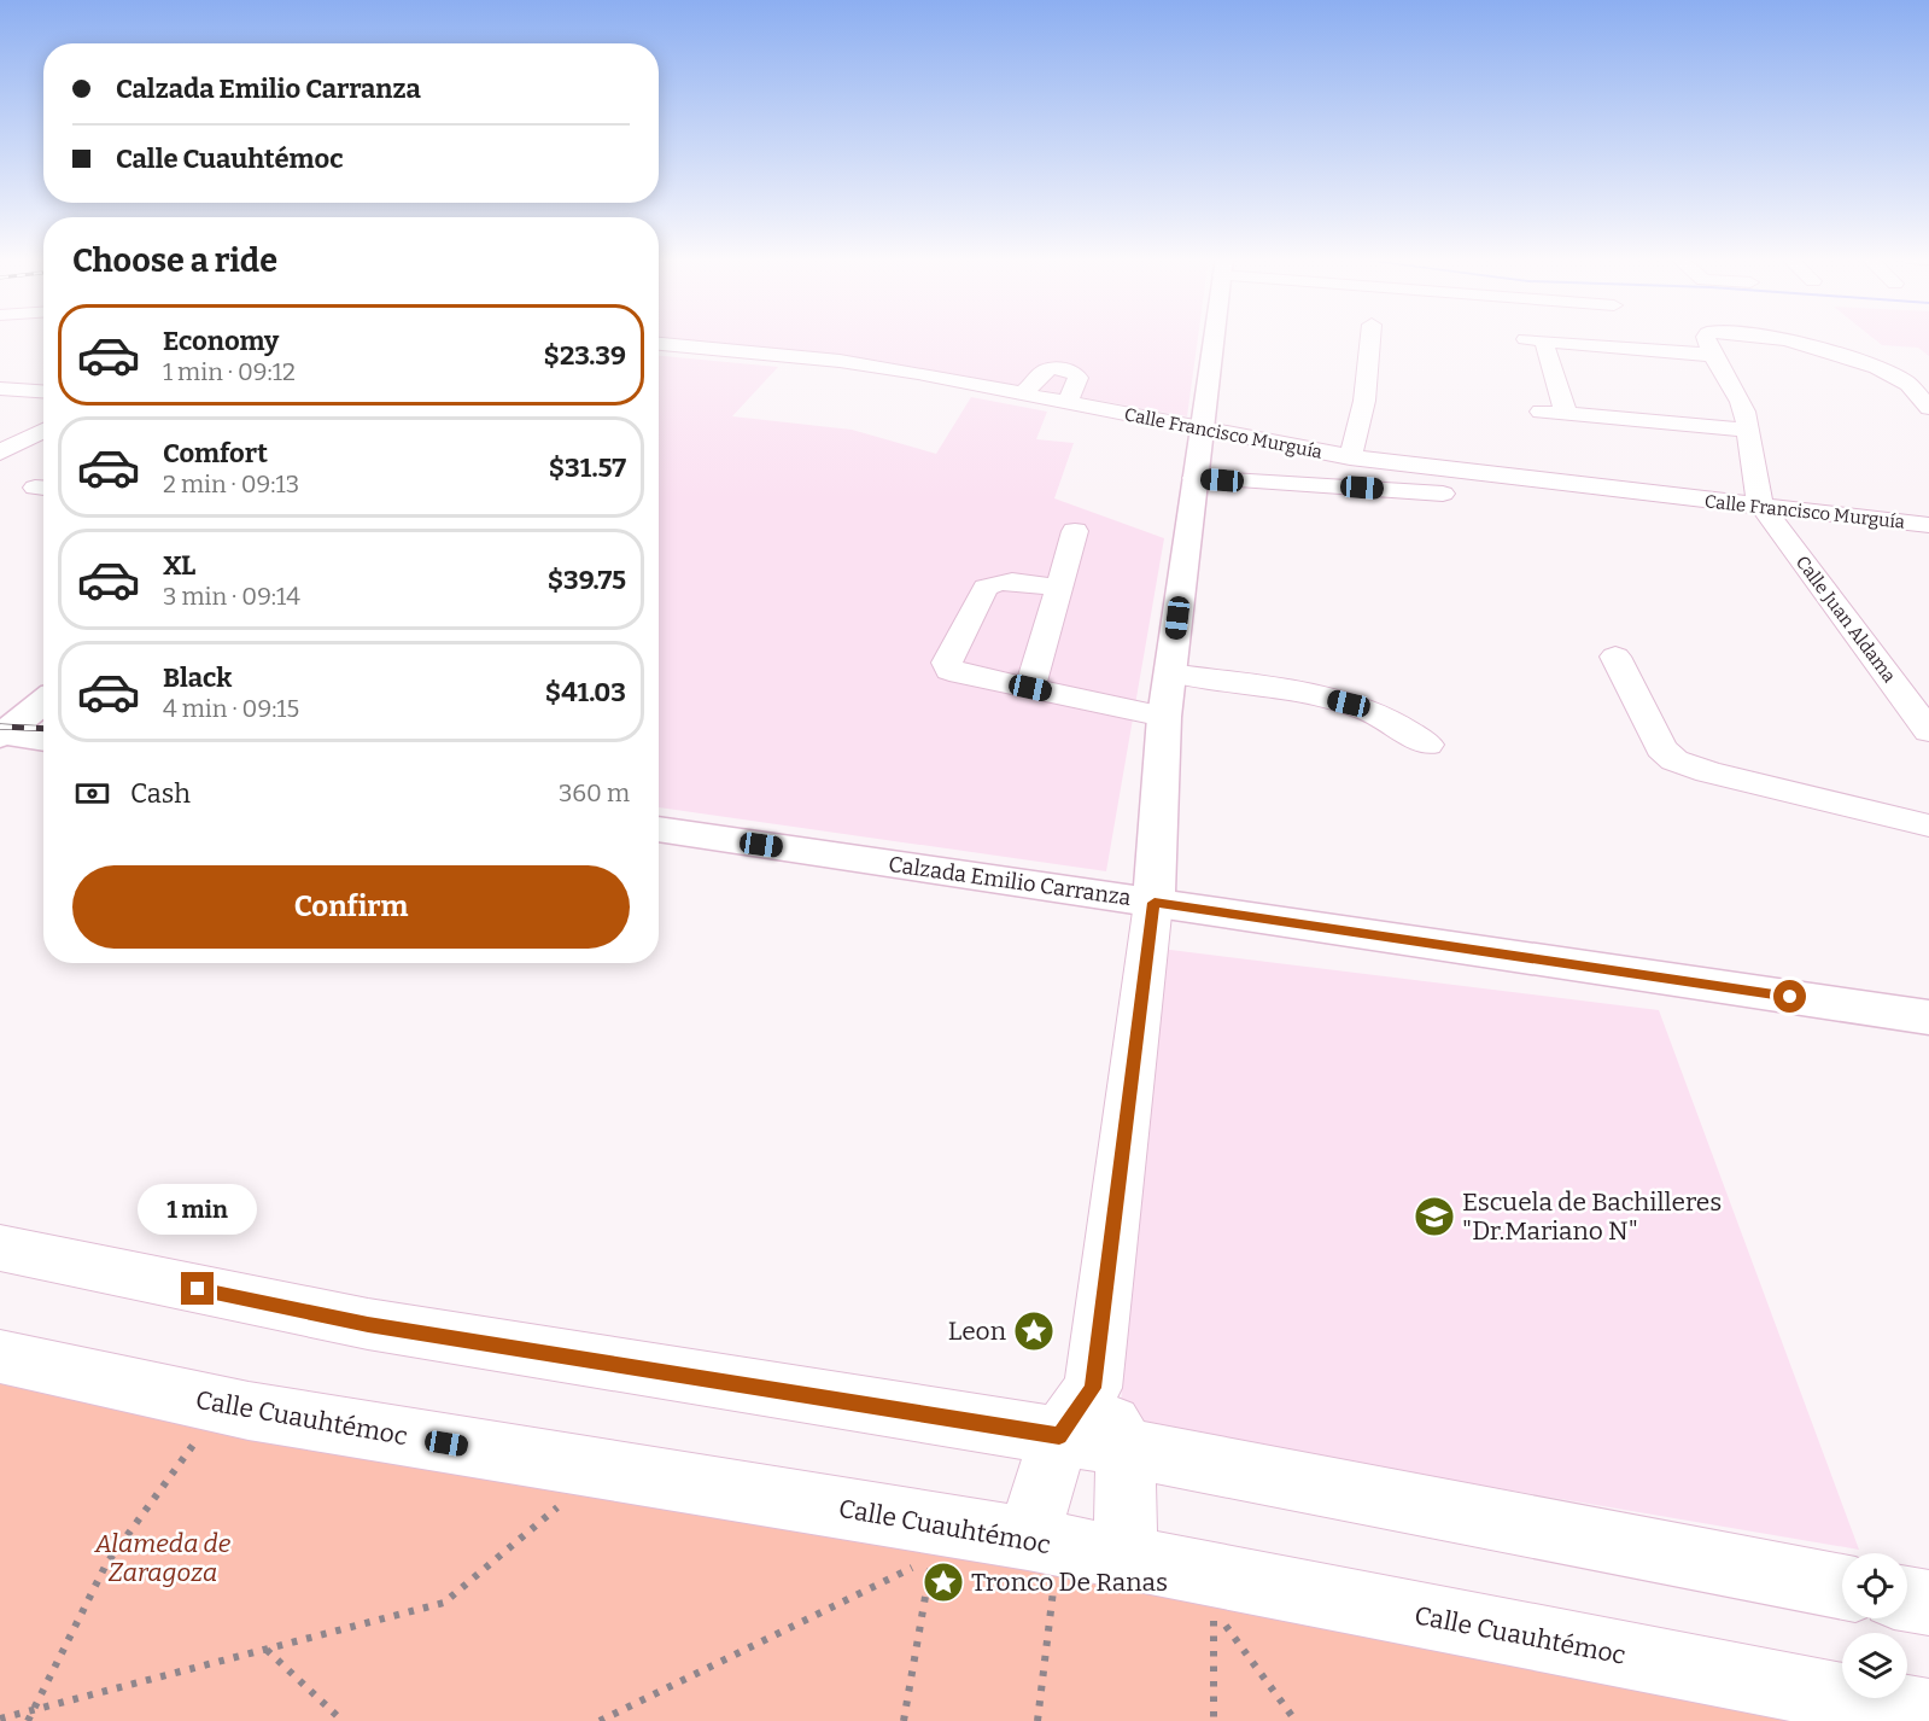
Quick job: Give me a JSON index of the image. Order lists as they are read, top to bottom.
{
  "streets": {
    "main road": ["Calzada Emilio Carranza"],
    "street": ["Calle Francisco Murguía", "Calle Juan Aldama", "Calle Cuauhtémoc"]
  },
  "crossings": [
    ["Calle Francisco Murguía", "Calle Juan Aldama"]
  ],
  "parks": ["Alameda de Zaragoza"],
  "places": {
    "school or university": ["Escuela de Bachilleres \"Dr.Mariano N\""],
    "place": ["Leon", "Tronco De Ranas"]
  },
  "page": {
    "banner": ["Calzada Emilio Carranza", "Calle Cuauhtémoc"],
    "heading": "Choose a ride",
    "list": [
      {
        "name": "Economy",
        "note": "1 min · 09:12",
        "value": "$23.39"
      },
      {
        "name": "Comfort",
        "note": "2 min · 09:13",
        "value": "$31.57"
      },
      {
        "name": "XL",
        "note": "3 min · 09:14",
        "value": "$39.75"
      },
      {
        "name": "Black",
        "note": "4 min · 09:15",
        "value": "$41.03"
      }
    ],
    "pay": ["Cash", "360 m"],
    "buttons": "Confirm",
    "bubble": "1 min"
  }
}
